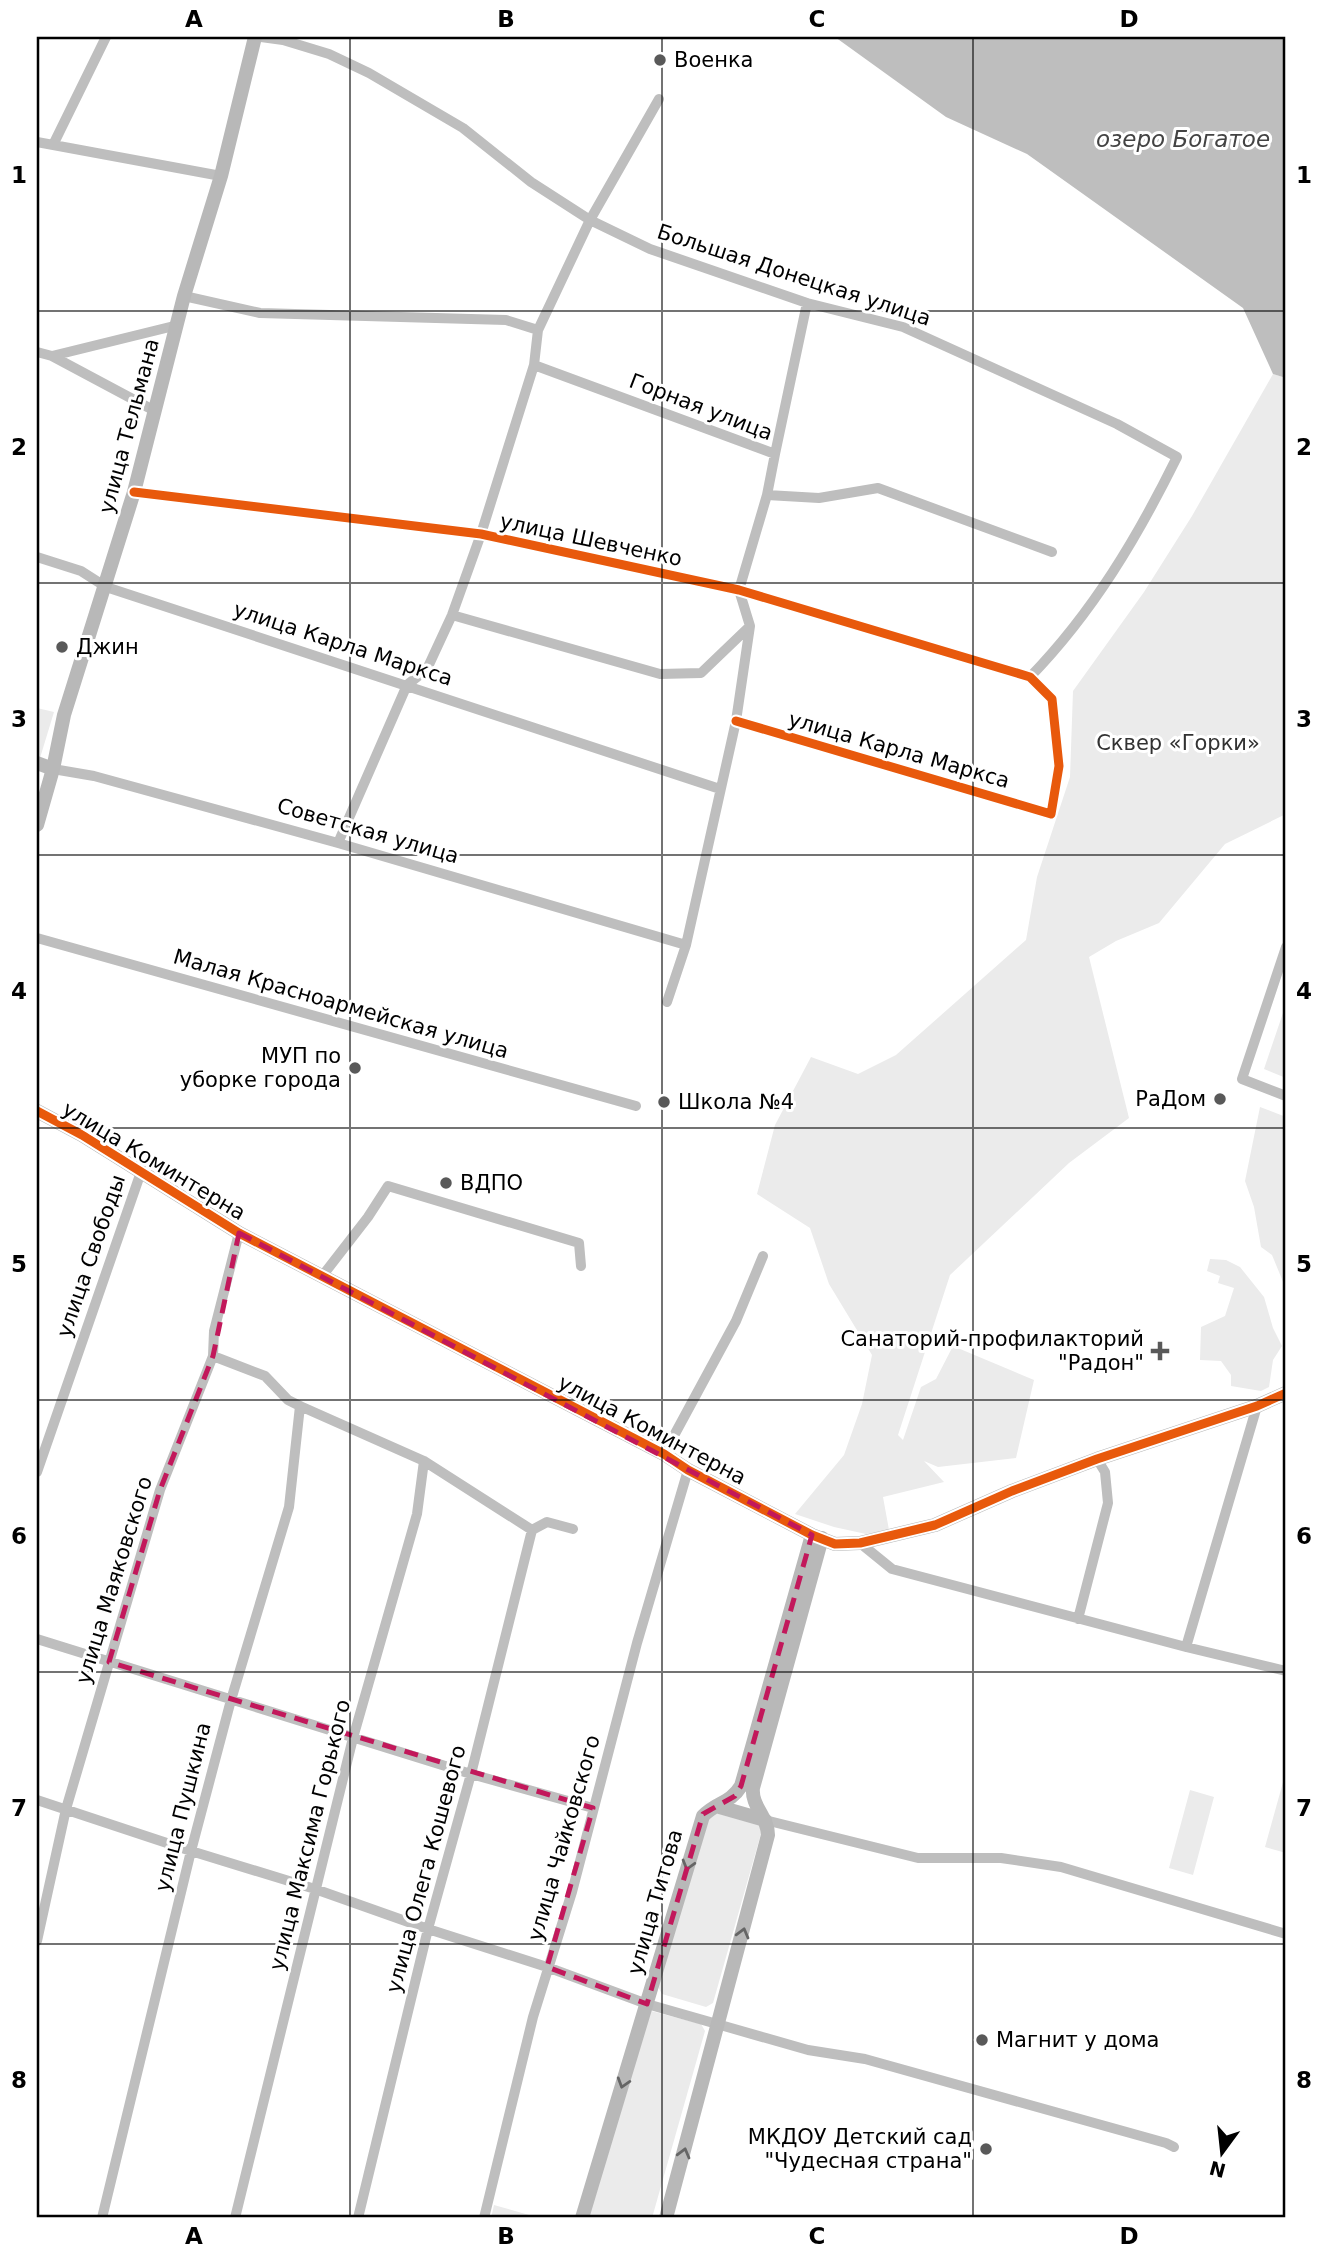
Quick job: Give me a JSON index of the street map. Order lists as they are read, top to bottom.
{
  "streets": {
    "street": [
      "Большая Донецкая улица",
      "Горная улица",
      "улица Тельмана",
      "улица Шевченко",
      "улица Карла Маркса",
      "Советская улица",
      "Малая Красноармейская улица",
      "улица Коминтерна",
      "улица Свободы",
      "улица Маяковского",
      "улица Пушкина",
      "улица Максима Горького",
      "улица Чайковского",
      "улица Олега Кошевого",
      "улица Титова"
    ]
  },
  "crossings": [
    ["Большая Донецкая улица", "улица Шевченко"],
    ["Большая Донецкая улица", "улица Карла Маркса"],
    ["Горная улица", "улица Шевченко"],
    ["улица Тельмана", "улица Шевченко"],
    ["улица Тельмана", "улица Карла Маркса"],
    ["улица Тельмана", "Советская улица"],
    ["улица Шевченко", "улица Карла Маркса"],
    ["улица Шевченко", "Советская улица"],
    ["улица Коминтерна", "улица Свободы"],
    ["улица Коминтерна", "улица Маяковского"],
    ["улица Коминтерна", "улица Чайковского"],
    ["улица Коминтерна", "улица Титова"]
  ],
  "water": ["озеро Богатое"],
  "parks": ["Сквер «Горки»"],
  "places": {
    "other": [
      "Военка",
      "Джин",
      "МУП по уборке города",
      "РаДом",
      "Школа №4",
      "ВДПО",
      "Магнит у дома",
      "МКДОУ Детский сад \"Чудесная страна\""
    ],
    "health": ["Санаторий-профилакторий \"Радон\""]
  },
  "north": "bottom",
  "grid": {
    "columns": [
      "A",
      "B",
      "C",
      "D"
    ],
    "rows": [
      "1",
      "2",
      "3",
      "4",
      "5",
      "6",
      "7",
      "8"
    ]
  }
}
